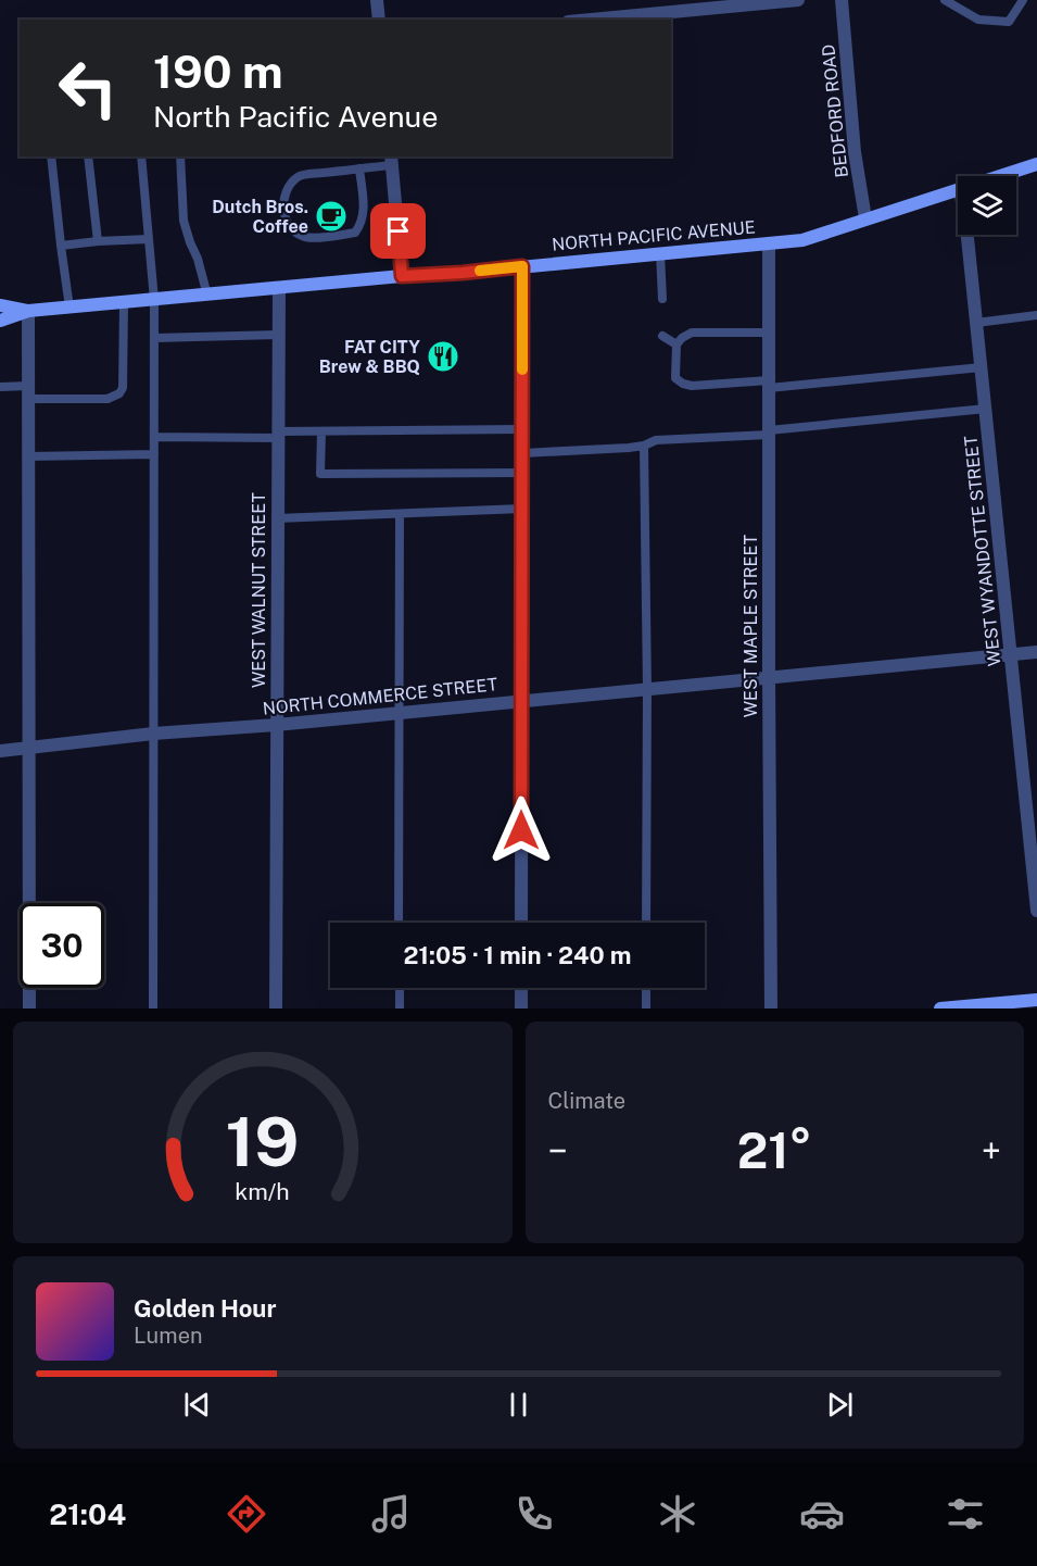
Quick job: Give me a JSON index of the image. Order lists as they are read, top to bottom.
{
  "streets": {
    "street": [
      "BEDFORD ROAD",
      "NORTH PACIFIC AVENUE",
      "WEST WYANDOTTE STREET",
      "WEST WALNUT STREET",
      "WEST MAPLE STREET",
      "NORTH COMMERCE STREET"
    ]
  },
  "crossings": [
    ["BEDFORD ROAD", "NORTH PACIFIC AVENUE"],
    ["NORTH PACIFIC AVENUE", "WEST WALNUT STREET"],
    ["NORTH PACIFIC AVENUE", "WEST MAPLE STREET"],
    ["WEST WYANDOTTE STREET", "NORTH COMMERCE STREET"],
    ["WEST WALNUT STREET", "NORTH COMMERCE STREET"],
    ["WEST MAPLE STREET", "NORTH COMMERCE STREET"]
  ],
  "places": {
    "cafe": ["Dutch Bros. Coffee"],
    "restaurant": ["FAT CITY Brew & BBQ"]
  },
  "page": {
    "turn": ["190 m", "North Pacific Avenue"],
    "limit": "30",
    "trip": "21:05 · 1 min · 240 m",
    "tile": "Climate",
    "heat": ["−", "21°", "+"],
    "song": ["Golden Hour", "Lumen"],
    "tabs": "21:04",
    "gauge": ["19", "km/h"]
  }
}
